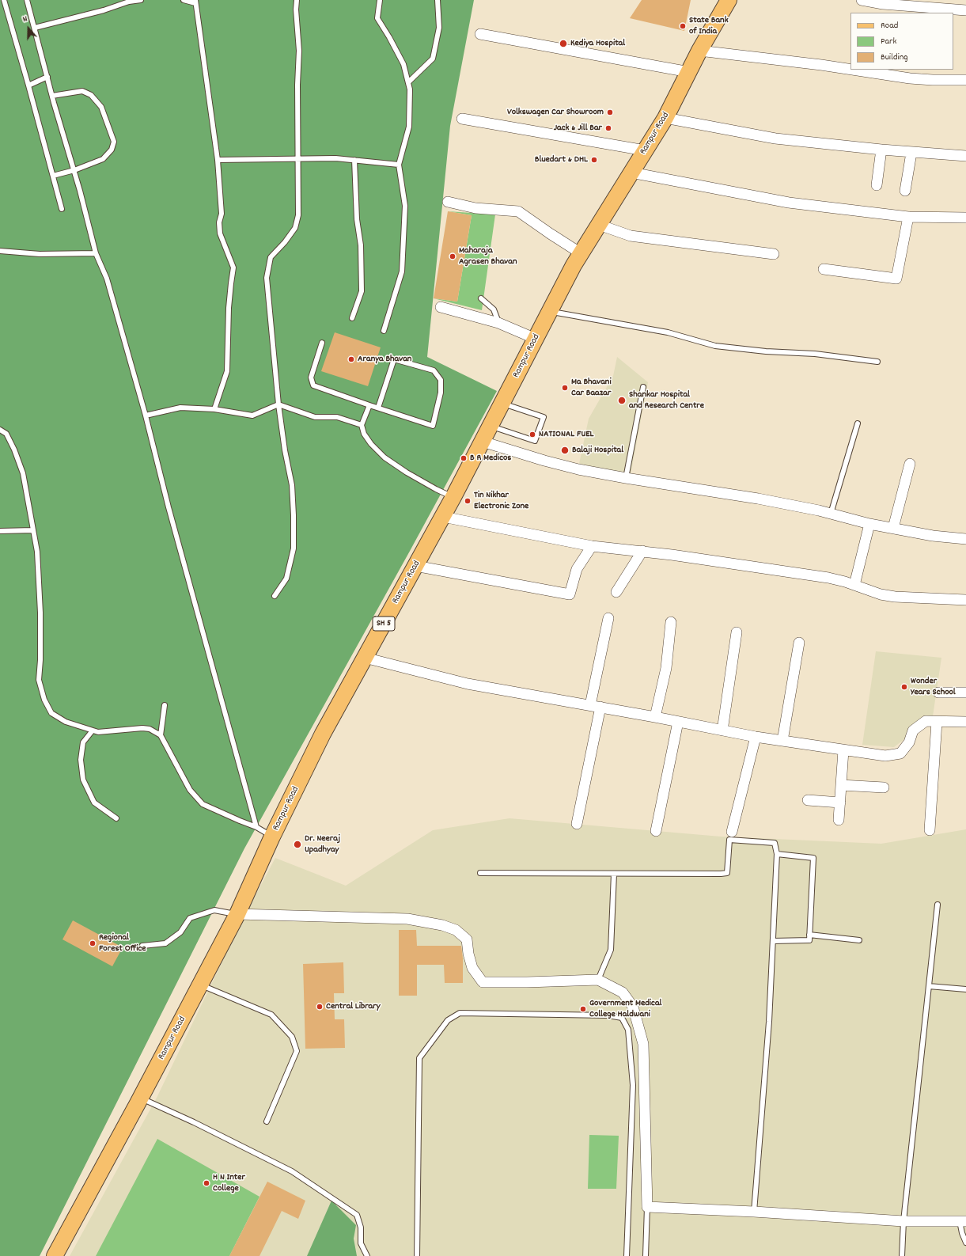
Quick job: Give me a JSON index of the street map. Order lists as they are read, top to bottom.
{
  "streets": {
    "main road": ["Rampur Road", "SH 5"]
  },
  "places": [
    "State Bank of India",
    "Kediya Hospital",
    "Volkswagen Car Showroom",
    "Jack & Jill Bar",
    "Bluedart & DHL",
    "Maharaja Agrasen Bhavan",
    "Aranya Bhavan",
    "Ma Bhavani Car Baazar",
    "Shankar Hospital and Research Centre",
    "NATIONAL FUEL",
    "Balaji Hospital",
    "B R Medicos",
    "Tin Nikhar Electronic Zone",
    "Wonder Years School",
    "Dr. Neeraj Upadhyay",
    "Regional Forest Office",
    "Central Library",
    "Government Medical College Haldwani",
    "H N Inter College"
  ],
  "legend": ["Road", "Park", "Building"],
  "north": "top"
}
